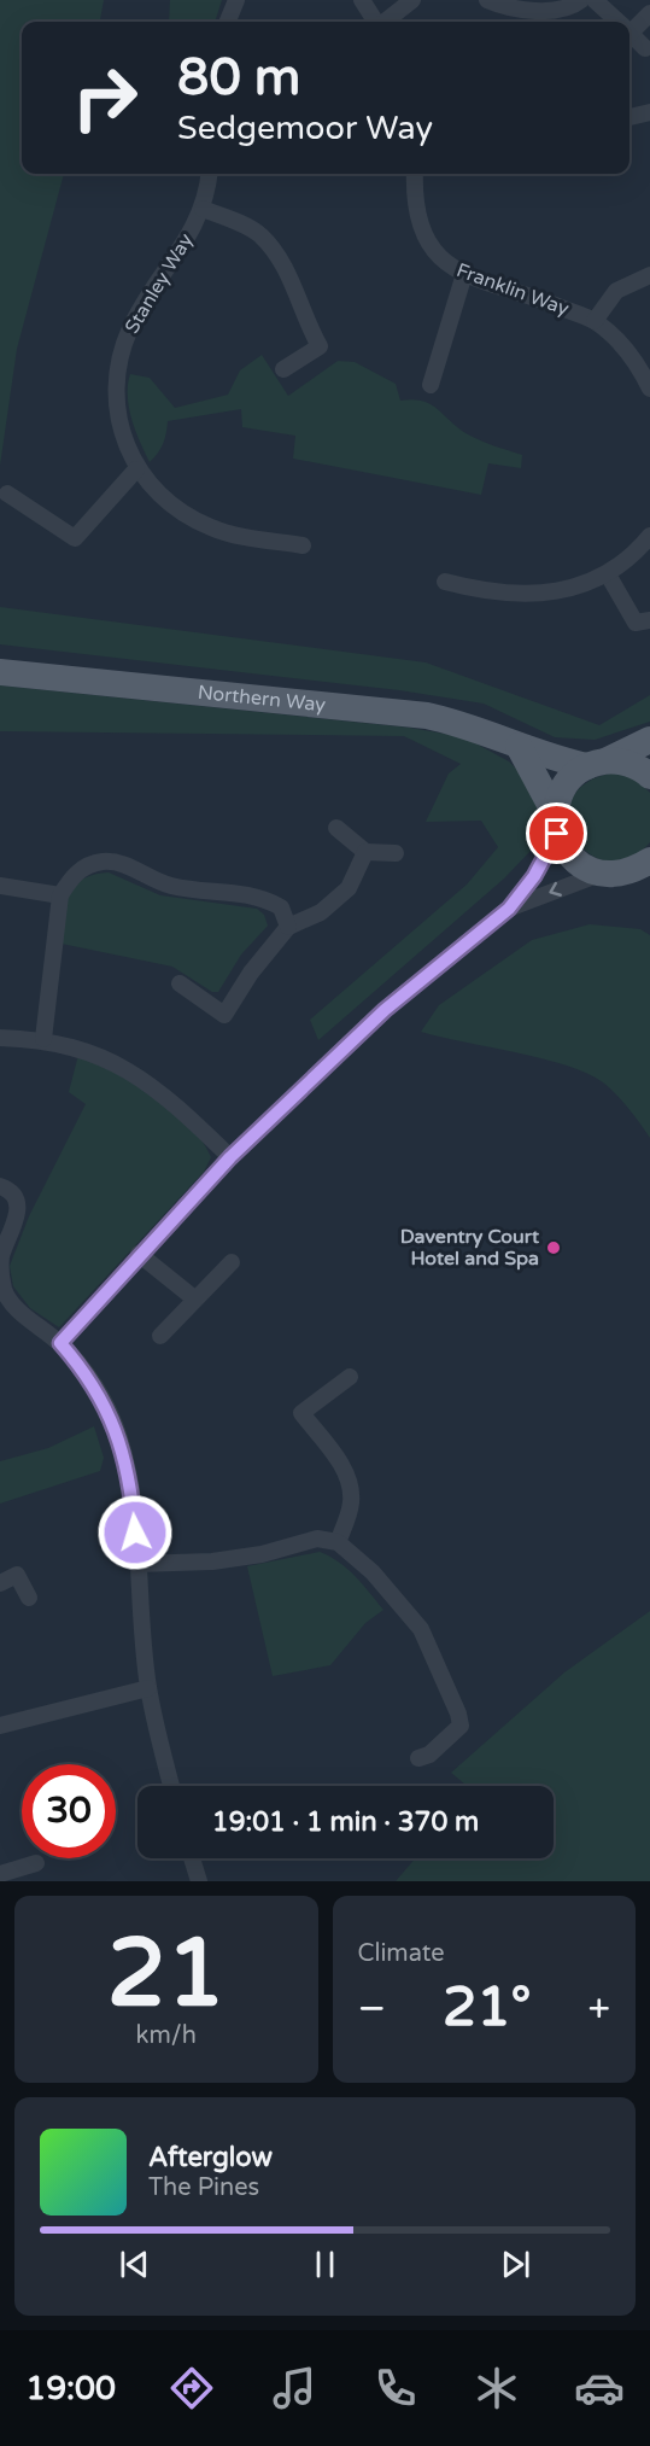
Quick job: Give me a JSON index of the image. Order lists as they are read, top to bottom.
{
  "streets": {
    "main road": ["Northern Way"],
    "street": ["Stanley Way", "Franklin Way"]
  },
  "places": ["Daventry Court Hotel and Spa"],
  "page": {
    "turn": ["80 m", "Sedgemoor Way"],
    "limit": "30",
    "trip": "19:01 · 1 min · 370 m",
    "tile": [
      ["21", "km/h"],
      "Climate"
    ],
    "heat": ["−", "21°", "+"],
    "song": ["Afterglow", "The Pines"],
    "tabs": "19:00"
  }
}
